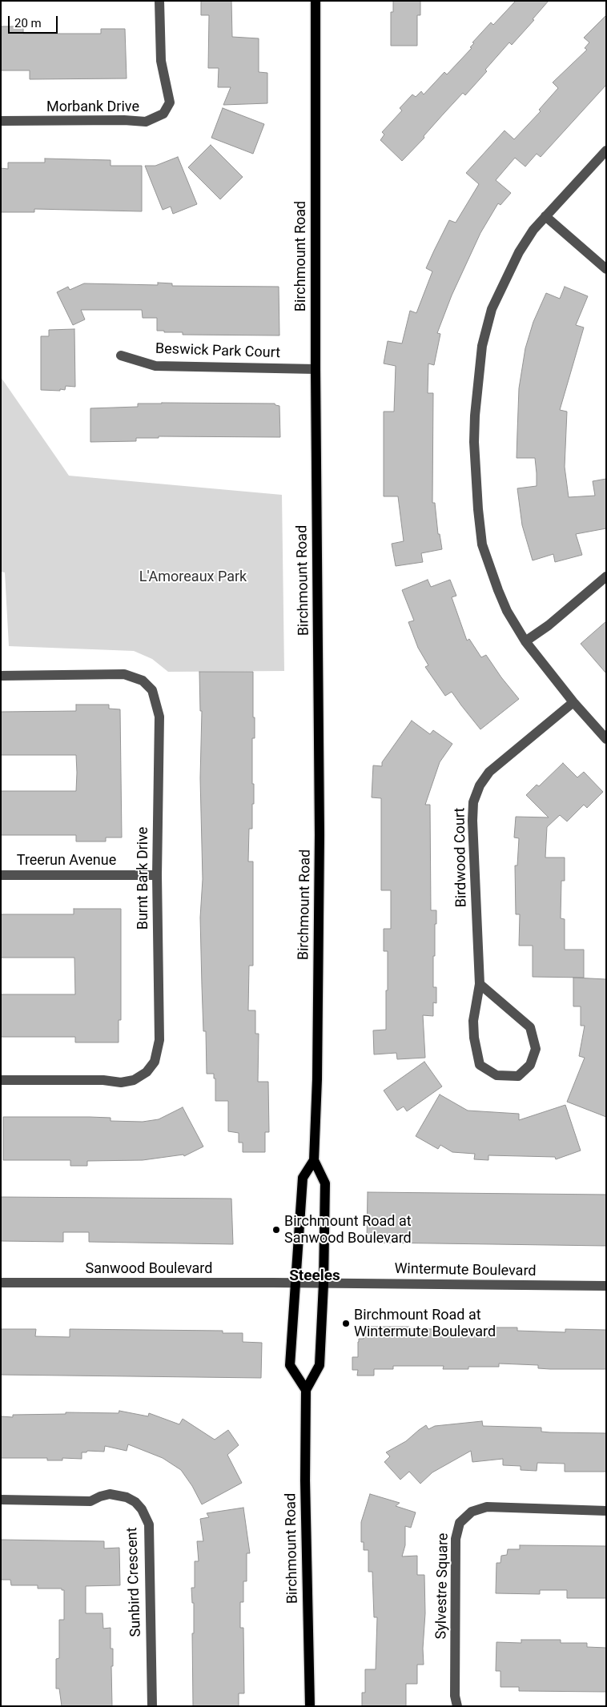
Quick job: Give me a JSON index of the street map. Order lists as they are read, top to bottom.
{
  "streets": {
    "main road": ["Birchmount Road"],
    "street": [
      "Morbank Drive",
      "Beswick Park Court",
      "Birdwood Court",
      "Treerun Avenue",
      "Burnt Bark Drive",
      "Sanwood Boulevard",
      "Wintermute Boulevard",
      "Sunbird Crescent",
      "Sylvestre Square"
    ]
  },
  "crossings": [
    ["Birchmount Road", "Beswick Park Court"],
    ["Birchmount Road", "Sanwood Boulevard"],
    ["Birchmount Road", "Wintermute Boulevard"],
    ["Treerun Avenue", "Burnt Bark Drive"],
    ["Sanwood Boulevard", "Wintermute Boulevard"]
  ],
  "districts": ["Steeles"],
  "parks": ["L'Amoreaux Park"],
  "places": ["Birchmount Road at Sanwood Boulevard", "Birchmount Road at Wintermute Boulevard"],
  "scale_bar": "20 m"
}
